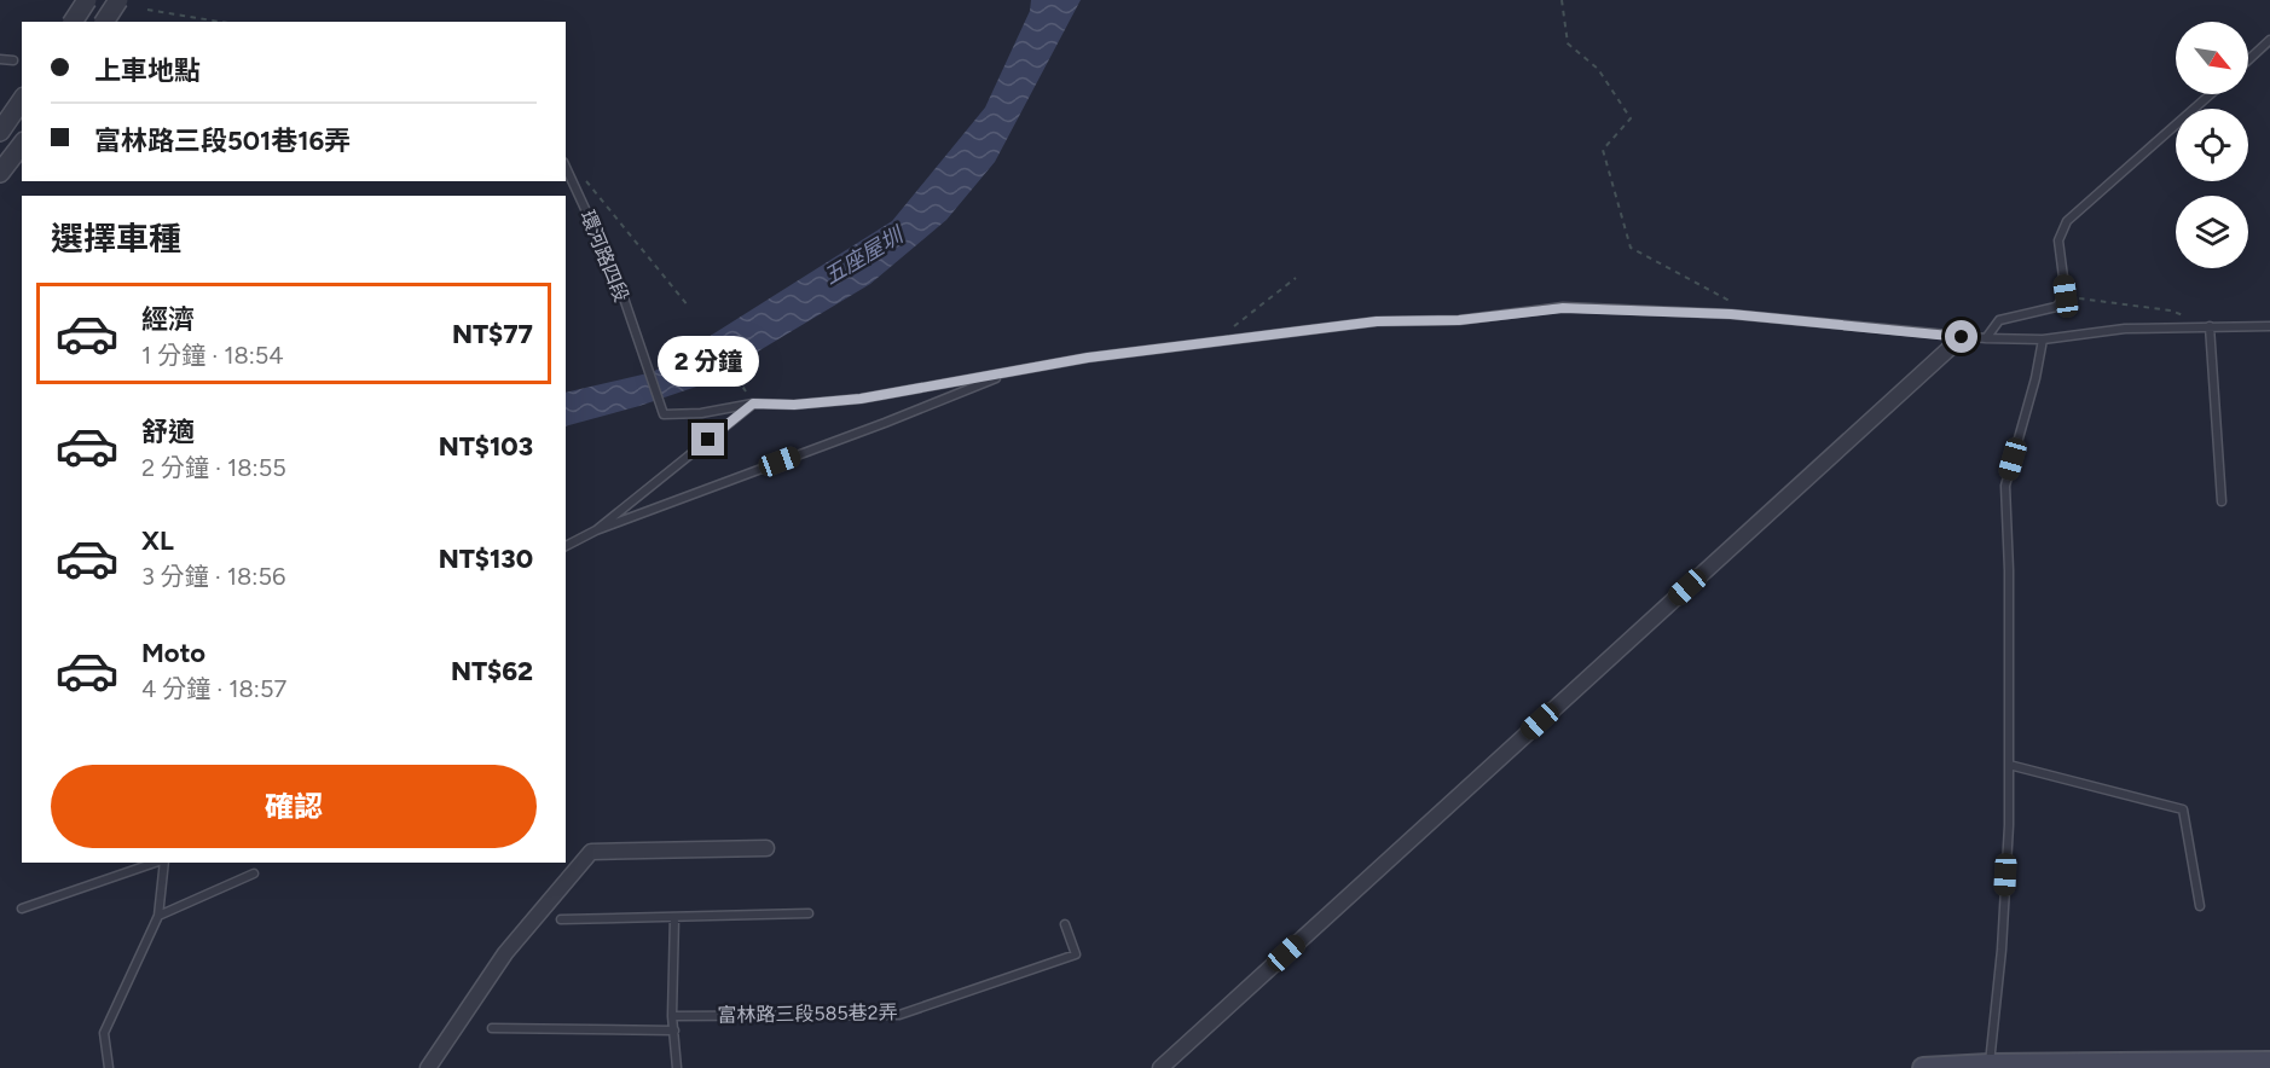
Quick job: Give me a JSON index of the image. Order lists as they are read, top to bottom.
{
  "streets": {
    "lane": ["環河路四段", "富林路三段585巷2弄"]
  },
  "water": ["五座屋圳"],
  "north": "bottom right",
  "page": {
    "banner": ["上車地點", "富林路三段501巷16弄"],
    "heading": "選擇車種",
    "list": [
      {
        "name": "經濟",
        "note": "1 分鐘 · 18:54",
        "value": "NT$77"
      },
      {
        "name": "舒適",
        "note": "2 分鐘 · 18:55",
        "value": "NT$103"
      },
      {
        "name": "XL",
        "note": "3 分鐘 · 18:56",
        "value": "NT$130"
      },
      {
        "name": "Moto",
        "note": "4 分鐘 · 18:57",
        "value": "NT$62"
      }
    ],
    "bubble": "2 分鐘",
    "buttons": "確認"
  }
}
